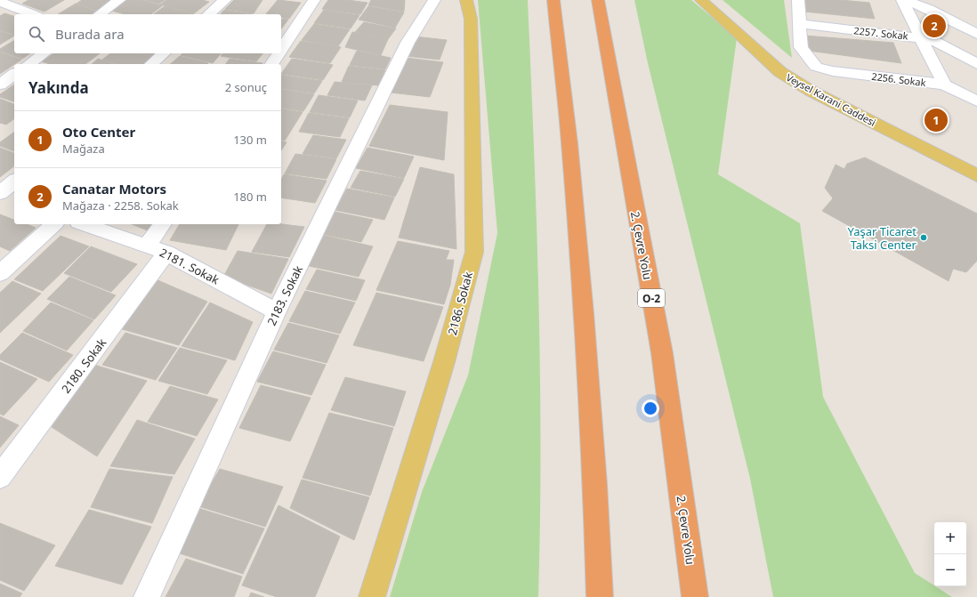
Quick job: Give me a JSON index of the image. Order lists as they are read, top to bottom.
{
  "streets": {
    "highway": ["2. Çevre Yolu", "O-2"],
    "main road": ["Veysel Karani Caddesi", "2186. Sokak"],
    "street": [
      "2257. Sokak",
      "2256. Sokak",
      "2181. Sokak",
      "2183. Sokak",
      "2180. Sokak"
    ]
  },
  "crossings": [
    ["2257. Sokak", "2256. Sokak"],
    ["2181. Sokak", "2183. Sokak"],
    ["2181. Sokak", "2180. Sokak"]
  ],
  "places": ["Yaşar Ticaret Taksi Center"],
  "page": {
    "pins": ["2", "1"],
    "search": "Burada ara",
    "heading": ["Yakında", "2 sonuç"],
    "list": [
      {
        "mark": "1",
        "name": "Oto Center",
        "note": "Mağaza",
        "value": "130 m"
      },
      {
        "mark": "2",
        "name": "Canatar Motors",
        "note": "Mağaza · 2258. Sokak",
        "value": "180 m"
      }
    ],
    "map_buttons": ["+", "−"]
  }
}
